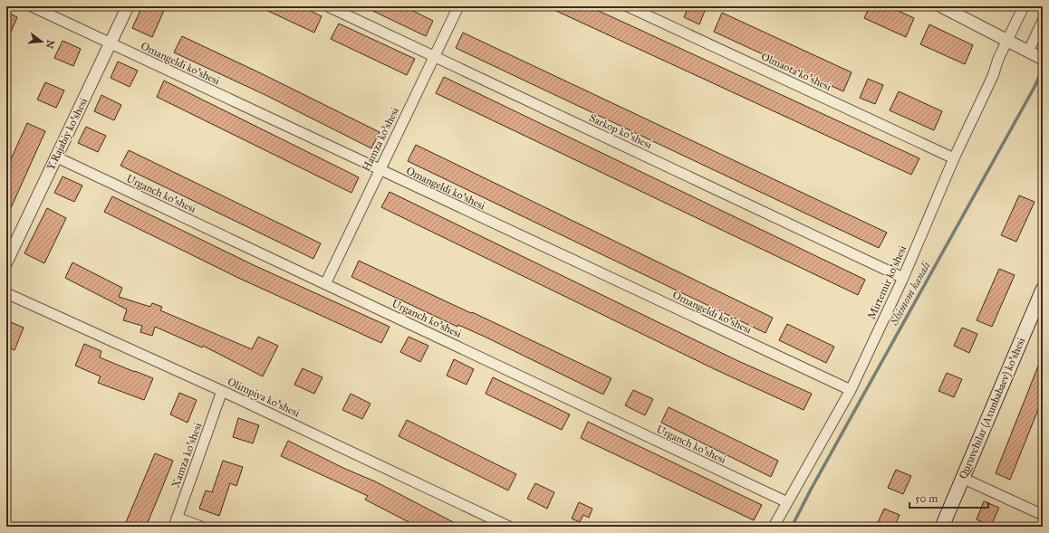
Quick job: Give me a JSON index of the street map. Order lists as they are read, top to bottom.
{
  "streets": {
    "main road": ["Quruvchilar (Axunbabaev) ko'shesi"],
    "street": [
      "Omangeldi ko'shesi",
      "Olmaota ko'shesi",
      "Sarkop ko'shesi",
      "Y.Rajabiy ko'shesi",
      "Hamza ko'shesi",
      "Urganch ko'shesi",
      "Mirtemir ko'shesi",
      "Olimpiya ko'shesi",
      "Xamza ko'shesi"
    ]
  },
  "crossings": [
    ["Omangeldi ko'shesi", "Y.Rajabiy ko'shesi"],
    ["Omangeldi ko'shesi", "Hamza ko'shesi"],
    ["Omangeldi ko'shesi", "Mirtemir ko'shesi"],
    ["Olmaota ko'shesi", "Mirtemir ko'shesi"],
    ["Sarkop ko'shesi", "Hamza ko'shesi"],
    ["Sarkop ko'shesi", "Mirtemir ko'shesi"],
    ["Y.Rajabiy ko'shesi", "Urganch ko'shesi"],
    ["Hamza ko'shesi", "Urganch ko'shesi"],
    ["Urganch ko'shesi", "Mirtemir ko'shesi"],
    ["Olimpiya ko'shesi", "Xamza ko'shesi"]
  ],
  "water": ["Shimom kanali"],
  "scale_bar": "50 m",
  "north": "right"
}
